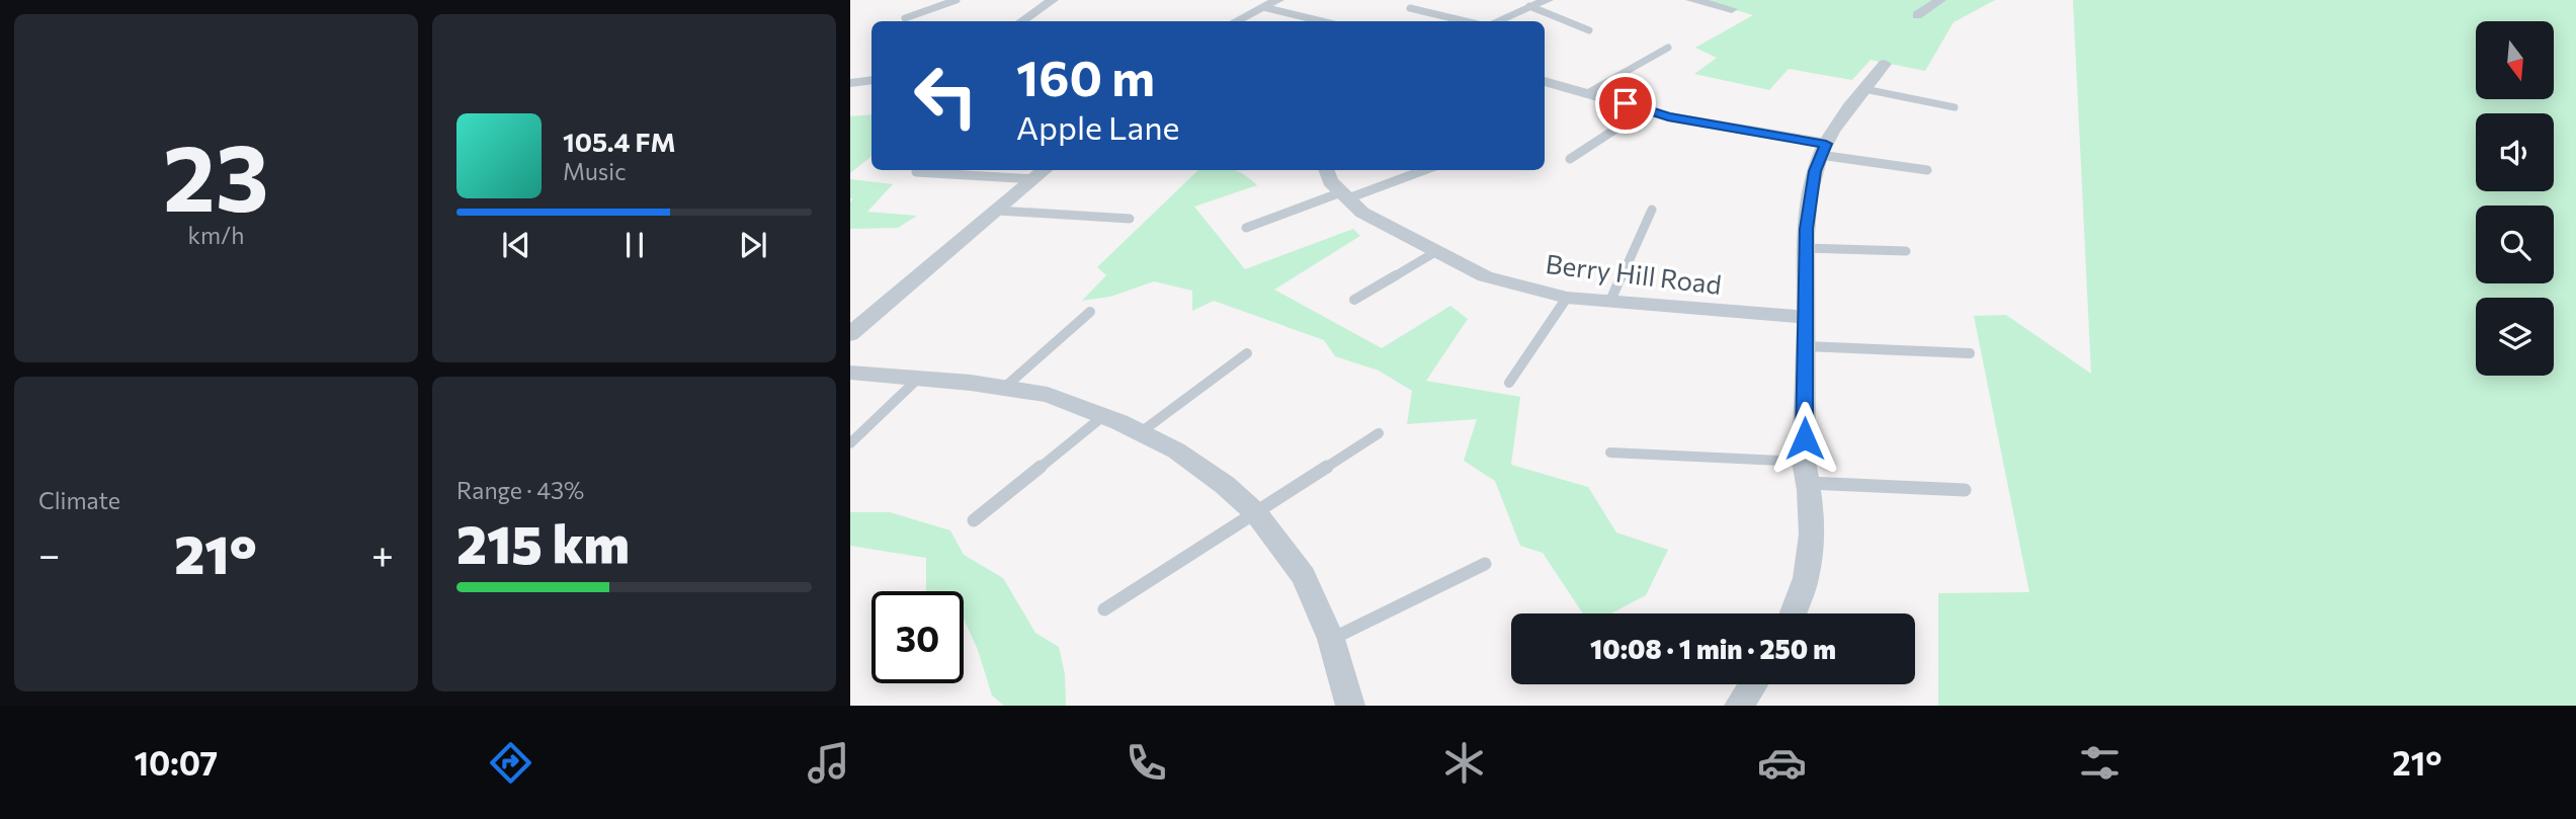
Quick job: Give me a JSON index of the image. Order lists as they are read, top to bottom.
{
  "streets": {
    "street": ["Berry Hill Road"]
  },
  "north": "bottom",
  "page": {
    "tile": [
      ["23", "km/h"],
      "Climate",
      ["Range · 43%", "215 km"]
    ],
    "turn": ["160 m", "Apple Lane"],
    "song": ["105.4 FM", "Music"],
    "heat": ["−", "21°", "+"],
    "limit": "30",
    "trip": "10:08 · 1 min · 250 m",
    "tabs": ["10:07", "21°"]
  }
}
